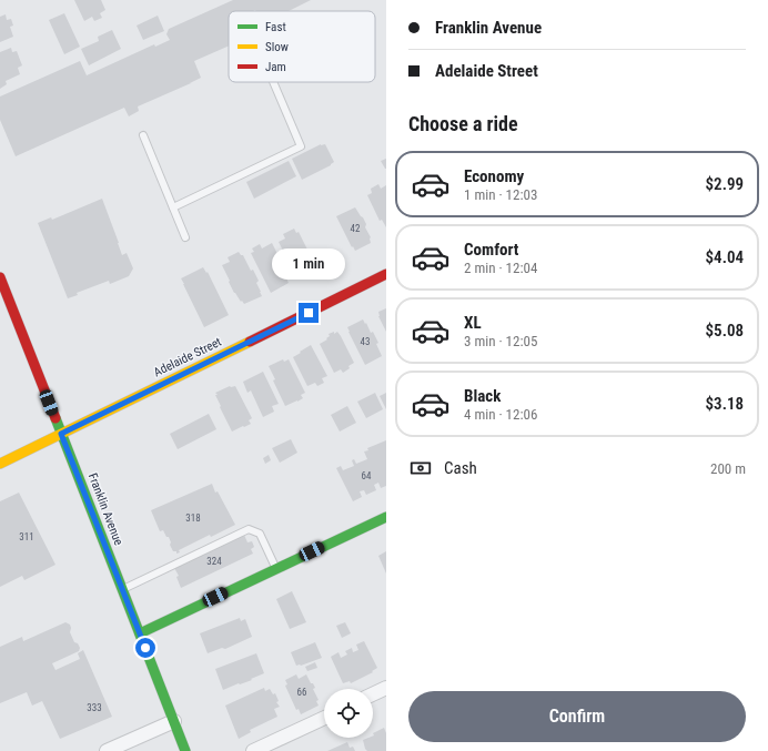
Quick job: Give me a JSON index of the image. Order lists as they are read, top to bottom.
{
  "streets": {
    "street": ["Adelaide Street", "Franklin Avenue"]
  },
  "crossings": [
    ["Adelaide Street", "Franklin Avenue"]
  ],
  "house_numbers": [
    "42",
    "43",
    "64",
    "318",
    "311",
    "324",
    "66",
    "333"
  ],
  "legend": ["Fast", "Slow", "Jam"],
  "page": {
    "banner": ["Franklin Avenue", "Adelaide Street"],
    "heading": "Choose a ride",
    "list": [
      {
        "name": "Economy",
        "note": "1 min · 12:03",
        "value": "$2.99"
      },
      {
        "name": "Comfort",
        "note": "2 min · 12:04",
        "value": "$4.04"
      },
      {
        "name": "XL",
        "note": "3 min · 12:05",
        "value": "$5.08"
      },
      {
        "name": "Black",
        "note": "4 min · 12:06",
        "value": "$3.18"
      }
    ],
    "bubble": "1 min",
    "pay": ["Cash", "200 m"],
    "buttons": "Confirm"
  }
}
